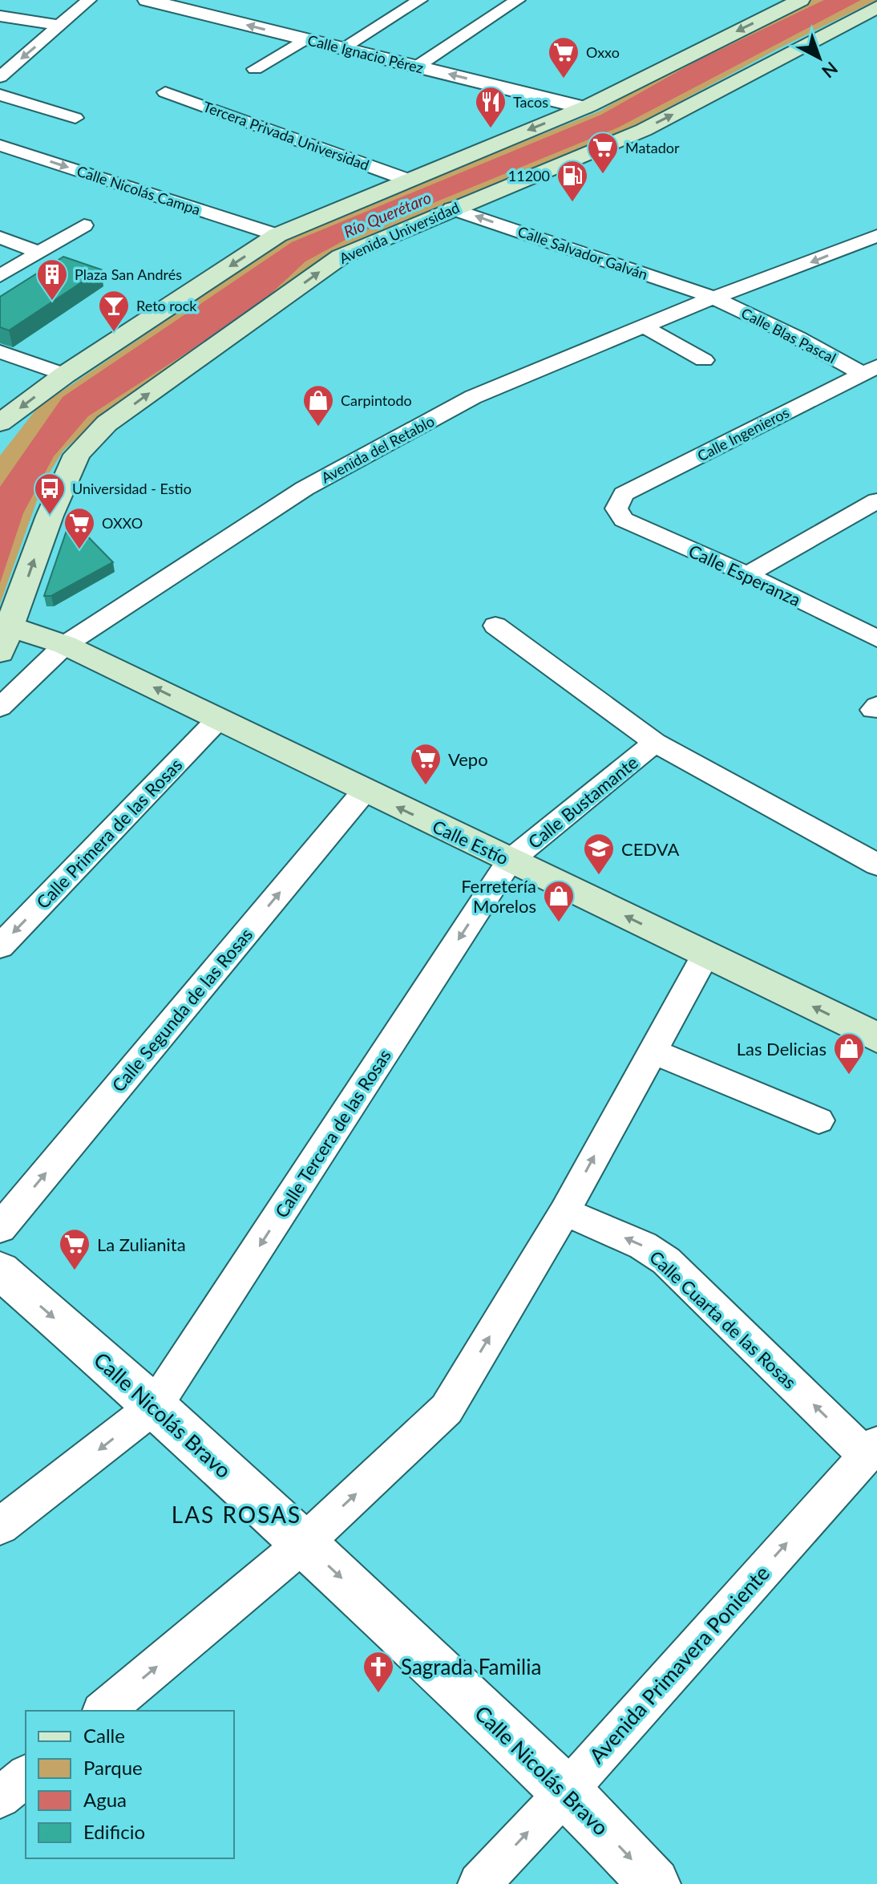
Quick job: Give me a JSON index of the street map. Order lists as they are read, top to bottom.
{
  "streets": {
    "main road": ["Avenida Universidad", "Calle Estío"],
    "street": [
      "Calle Ignacio Pérez",
      "Tercera Privada Universidad",
      "Calle Nicolás Campa",
      "Calle Salvador Galván",
      "Calle Blas Pascal",
      "Calle Ingenieros",
      "Avenida del Retablo",
      "Calle Esperanza",
      "Calle Bustamante",
      "Calle Primera de las Rosas",
      "Calle Segunda de las Rosas",
      "Calle Tercera de las Rosas",
      "Calle Cuarta de las Rosas",
      "Calle Nicolás Bravo",
      "Avenida Primavera Poniente"
    ]
  },
  "crossings": [
    ["Avenida Universidad", "Calle Salvador Galván"],
    ["Calle Salvador Galván", "Calle Blas Pascal"],
    ["Calle Salvador Galván", "Avenida del Retablo"],
    ["Calle Blas Pascal", "Calle Ingenieros"],
    ["Calle Blas Pascal", "Avenida del Retablo"],
    ["Calle Ingenieros", "Calle Esperanza"],
    ["Avenida del Retablo", "Calle Estío"],
    ["Calle Bustamante", "Calle Estío"],
    ["Calle Bustamante", "Calle Tercera de las Rosas"],
    ["Calle Primera de las Rosas", "Calle Estío"],
    ["Calle Estío", "Calle Segunda de las Rosas"],
    ["Calle Estío", "Calle Tercera de las Rosas"],
    ["Calle Tercera de las Rosas", "Calle Nicolás Bravo"],
    ["Calle Cuarta de las Rosas", "Avenida Primavera Poniente"],
    ["Calle Nicolás Bravo", "Avenida Primavera Poniente"]
  ],
  "one_way": [
    "Calle Ignacio Pérez",
    "Calle Salvador Galván",
    "Calle Primera de las Rosas",
    "Calle Estío",
    "Calle Segunda de las Rosas",
    "Calle Nicolás Bravo",
    "Avenida Primavera Poniente"
  ],
  "districts": ["LAS ROSAS"],
  "water": ["Río Querétaro"],
  "places": {
    "supermarket": [
      "Oxxo",
      "Matador",
      "OXXO",
      "Vepo",
      "La Zulianita"
    ],
    "restaurant": ["Tacos"],
    "fuel station": ["11200"],
    "building": ["Plaza San Andrés"],
    "bar": ["Reto rock"],
    "shop": ["Carpintodo", "Ferretería Morelos", "Las Delicias"],
    "bus stop": ["Universidad - Estio"],
    "school or university": ["CEDVA"],
    "church": ["Sagrada Familia"]
  },
  "legend": [
    "Calle",
    "Parque",
    "Agua",
    "Edificio"
  ],
  "north": "bottom right"
}
